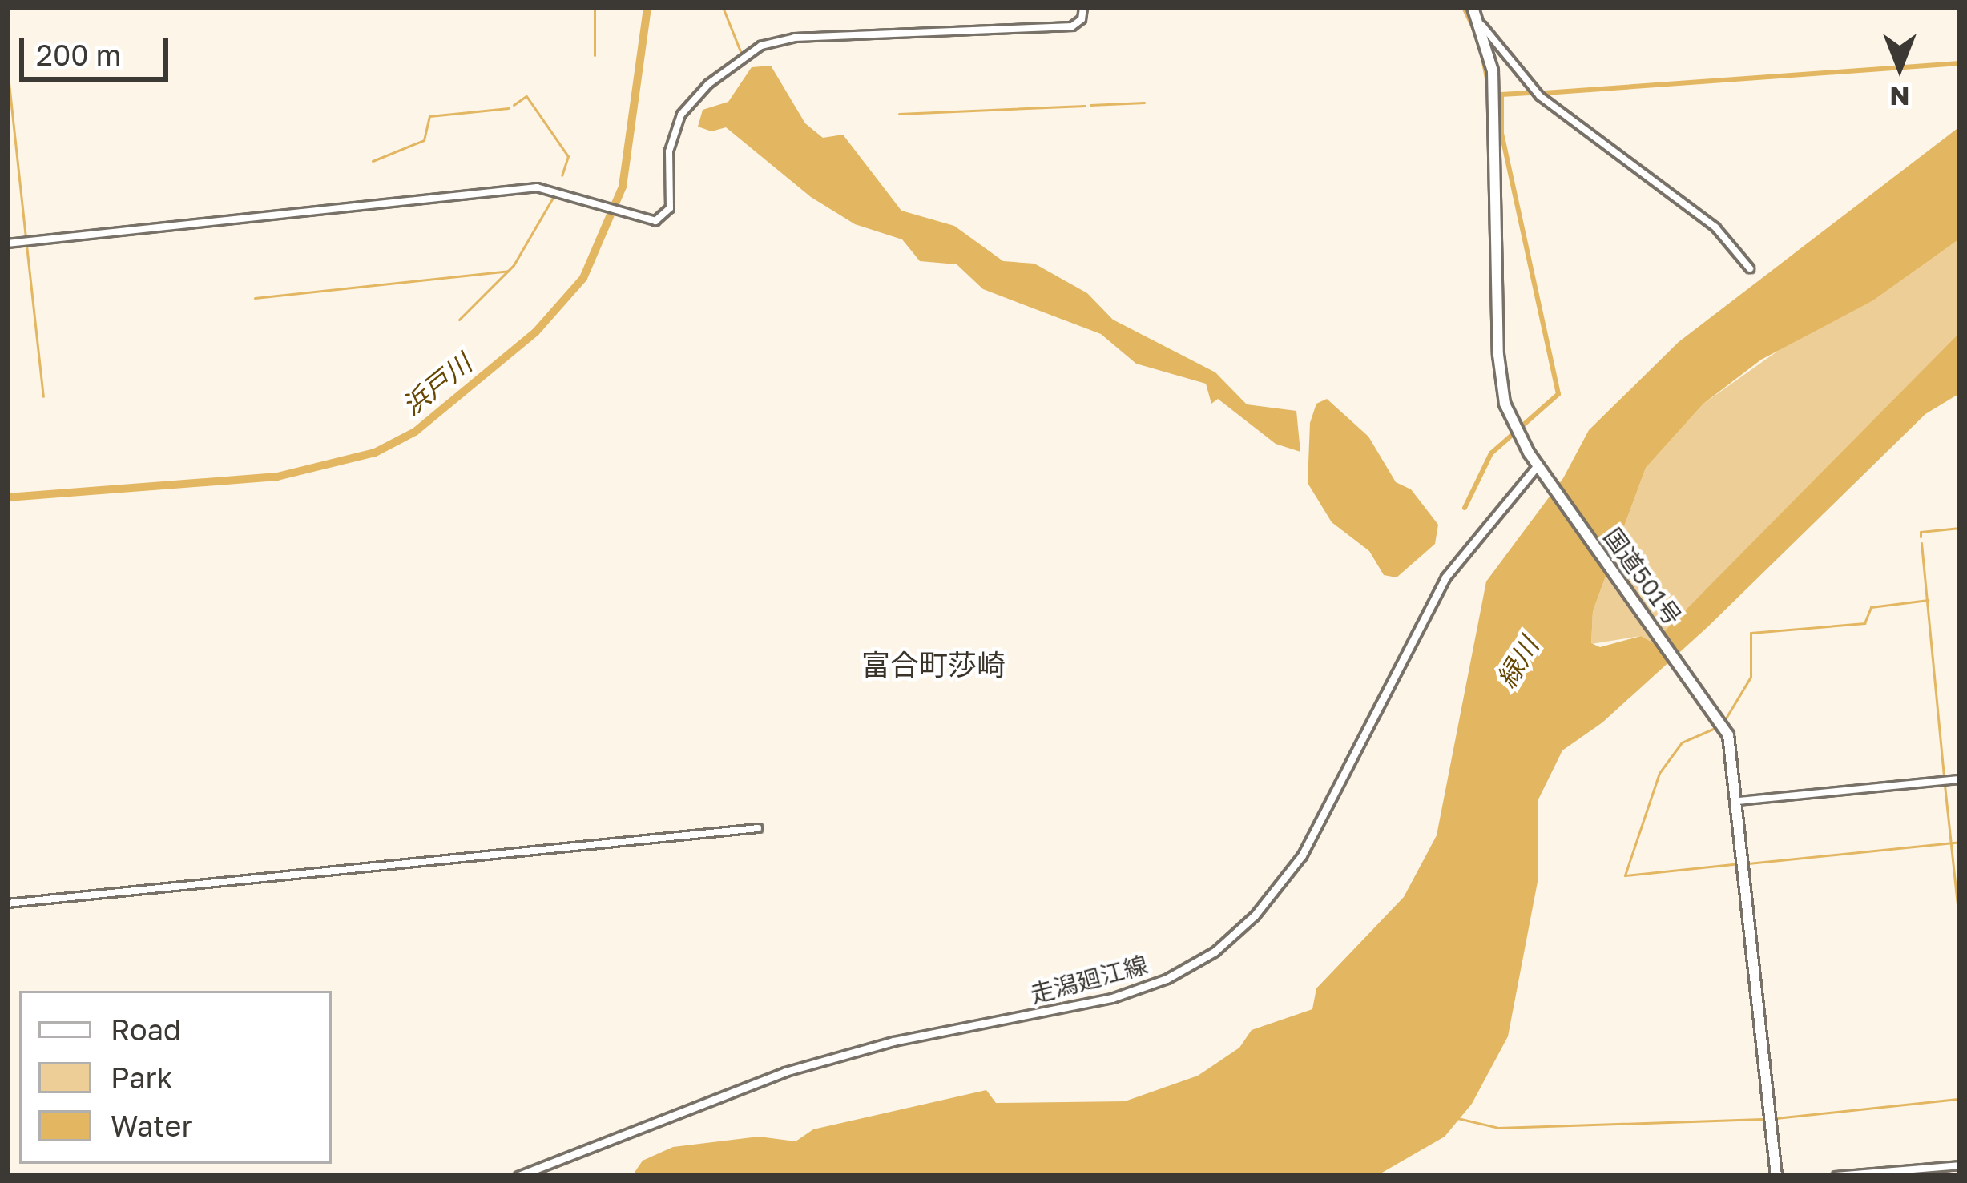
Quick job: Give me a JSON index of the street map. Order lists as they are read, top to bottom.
{
  "streets": {
    "highway": ["国道501号"],
    "main road": ["走潟廻江線"]
  },
  "crossings": [
    ["国道501号", "走潟廻江線"]
  ],
  "districts": ["富合町莎崎"],
  "water": ["浜戸川", "緑川"],
  "legend": ["Road", "Park", "Water"],
  "scale_bar": "200 m",
  "north": "bottom"
}
